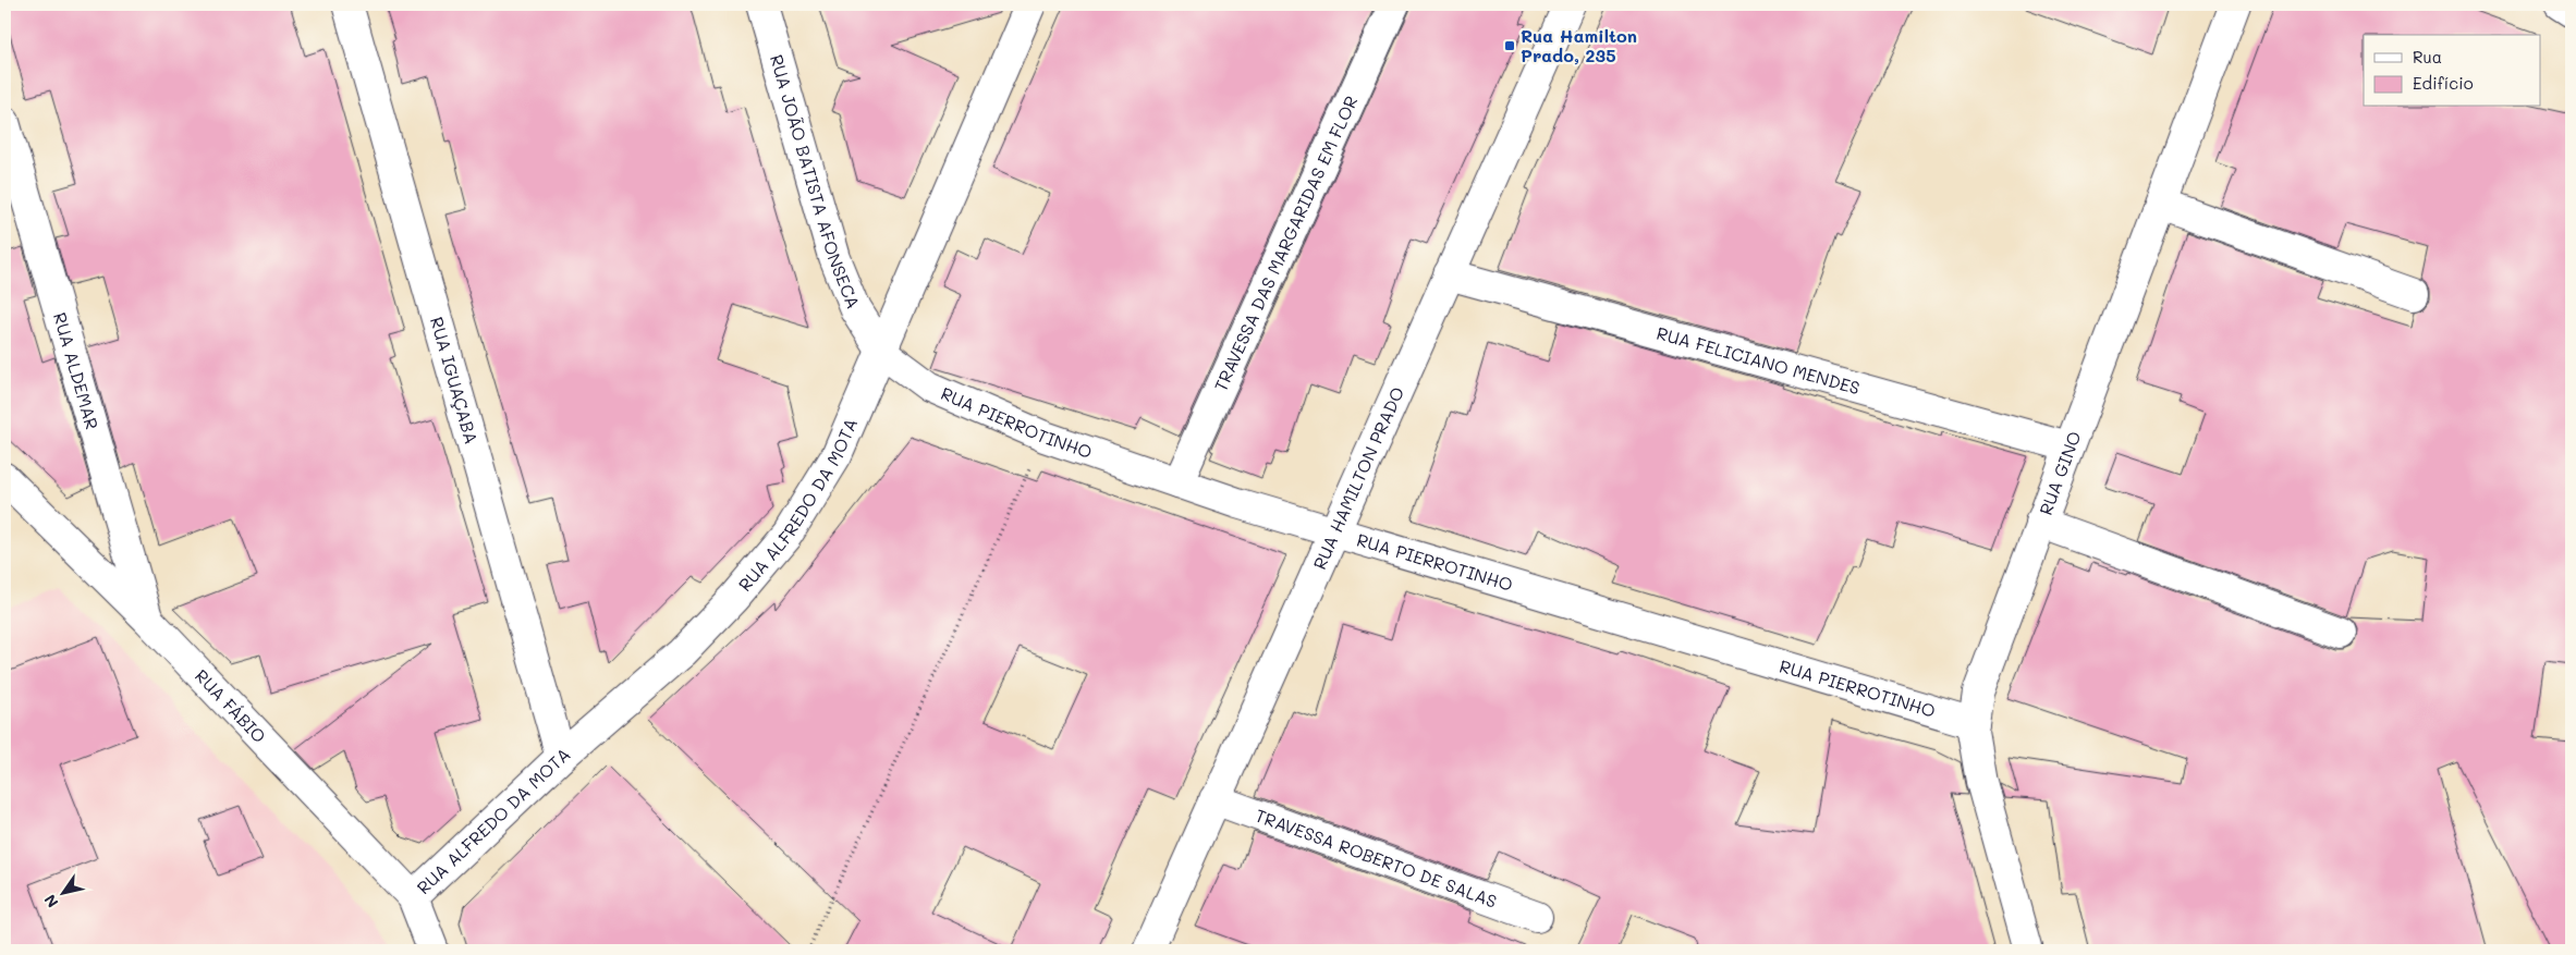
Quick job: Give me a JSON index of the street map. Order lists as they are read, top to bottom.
{
  "streets": {
    "street": [
      "RUA JOÃO BATISTA AFONSECA",
      "TRAVESSA DAS MARGARIDAS EM FLOR",
      "RUA FELICIANO MENDES",
      "RUA ALDEMAR",
      "RUA IGUAÇABA",
      "RUA PIERROTINHO",
      "RUA GINO",
      "RUA HAMILTON PRADO",
      "RUA ALFREDO DA MOTA",
      "RUA FÁBIO",
      "TRAVESSA ROBERTO DE SALAS"
    ]
  },
  "crossings": [
    ["RUA JOÃO BATISTA AFONSECA", "RUA PIERROTINHO"],
    ["RUA JOÃO BATISTA AFONSECA", "RUA ALFREDO DA MOTA"],
    ["TRAVESSA DAS MARGARIDAS EM FLOR", "RUA PIERROTINHO"],
    ["RUA FELICIANO MENDES", "RUA GINO"],
    ["RUA FELICIANO MENDES", "RUA HAMILTON PRADO"],
    ["RUA ALDEMAR", "RUA FÁBIO"],
    ["RUA IGUAÇABA", "RUA ALFREDO DA MOTA"],
    ["RUA PIERROTINHO", "RUA GINO"],
    ["RUA PIERROTINHO", "RUA HAMILTON PRADO"],
    ["RUA PIERROTINHO", "RUA ALFREDO DA MOTA"],
    ["RUA HAMILTON PRADO", "TRAVESSA ROBERTO DE SALAS"],
    ["RUA ALFREDO DA MOTA", "RUA FÁBIO"]
  ],
  "places": {
    "transit": ["Rua Hamilton Prado, 235"]
  },
  "legend": ["Rua", "Edifício"],
  "north": "bottom left"
}
